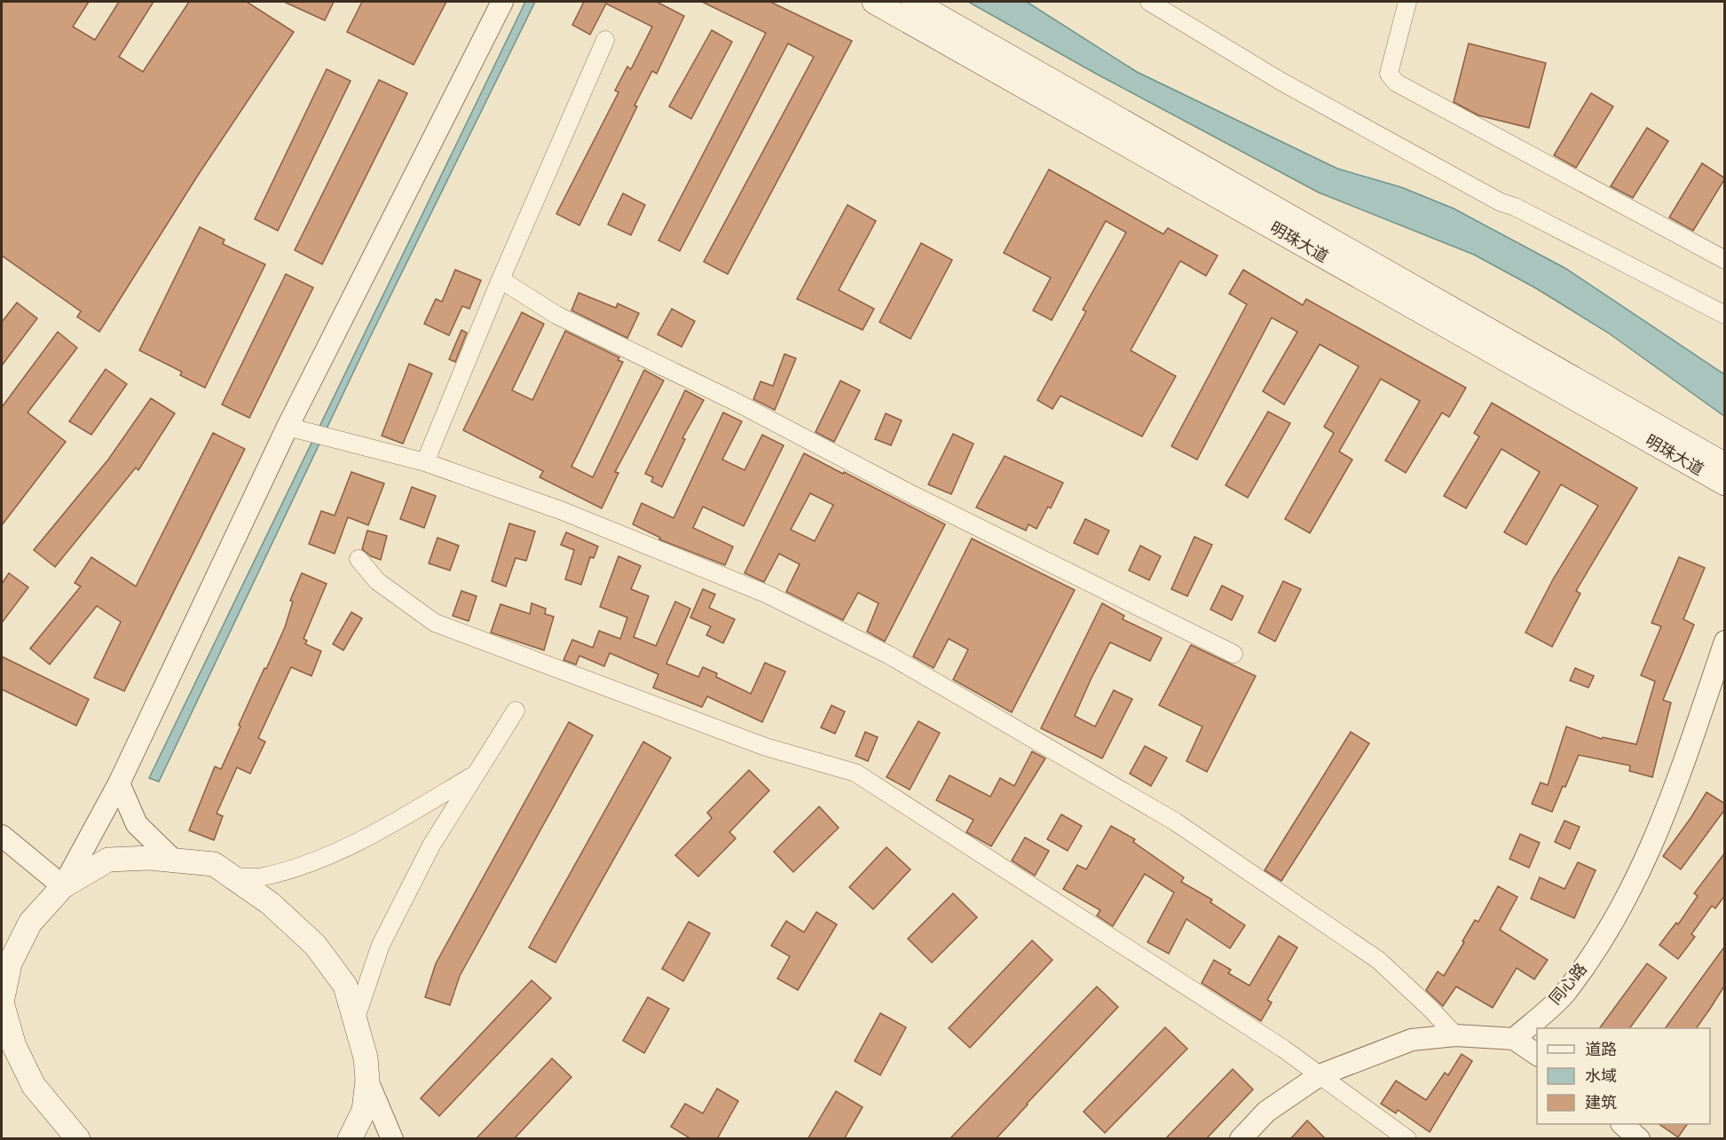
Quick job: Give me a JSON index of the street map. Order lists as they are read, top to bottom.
{
  "streets": {
    "main road": ["明珠大道"],
    "street": ["同心路"]
  },
  "legend": ["道路", "水域", "建筑"]
}
